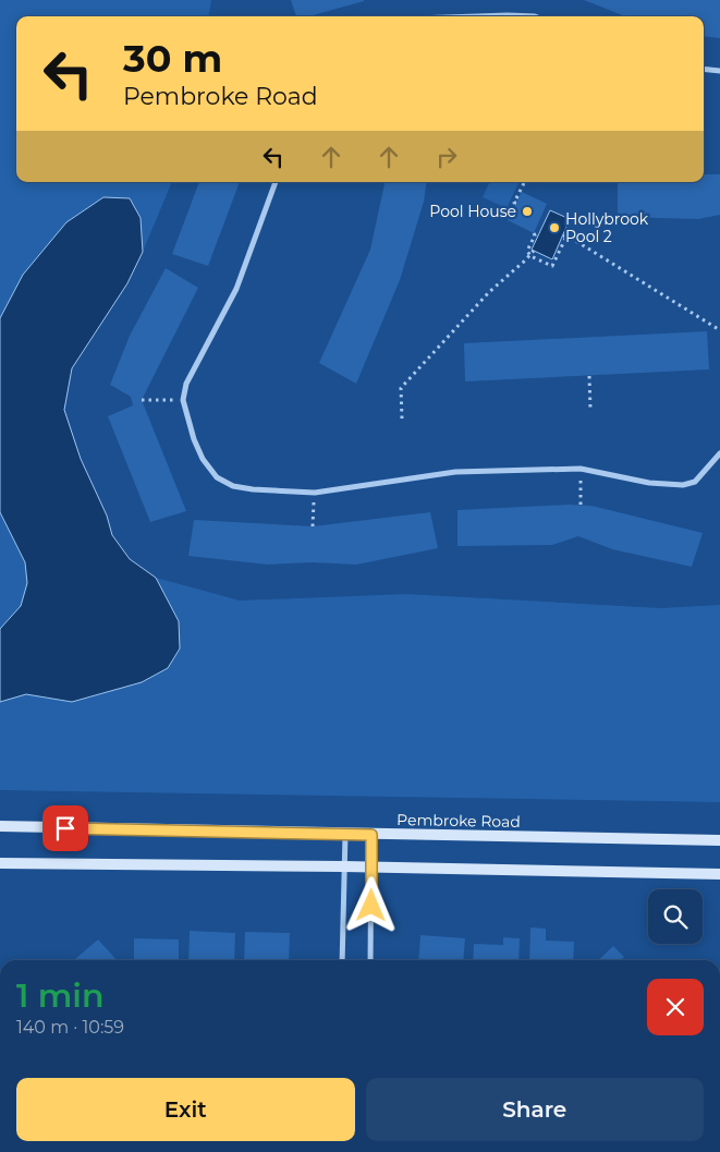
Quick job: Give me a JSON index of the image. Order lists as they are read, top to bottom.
{
  "streets": {
    "main road": ["Pembroke Road"]
  },
  "places": ["Pool House", "Hollybrook Pool 2"],
  "page": {
    "turn": ["30 m", "Pembroke Road"],
    "heading": ["1 min", "140 m · 10:59"],
    "buttons": ["Exit", "Share"]
  }
}
